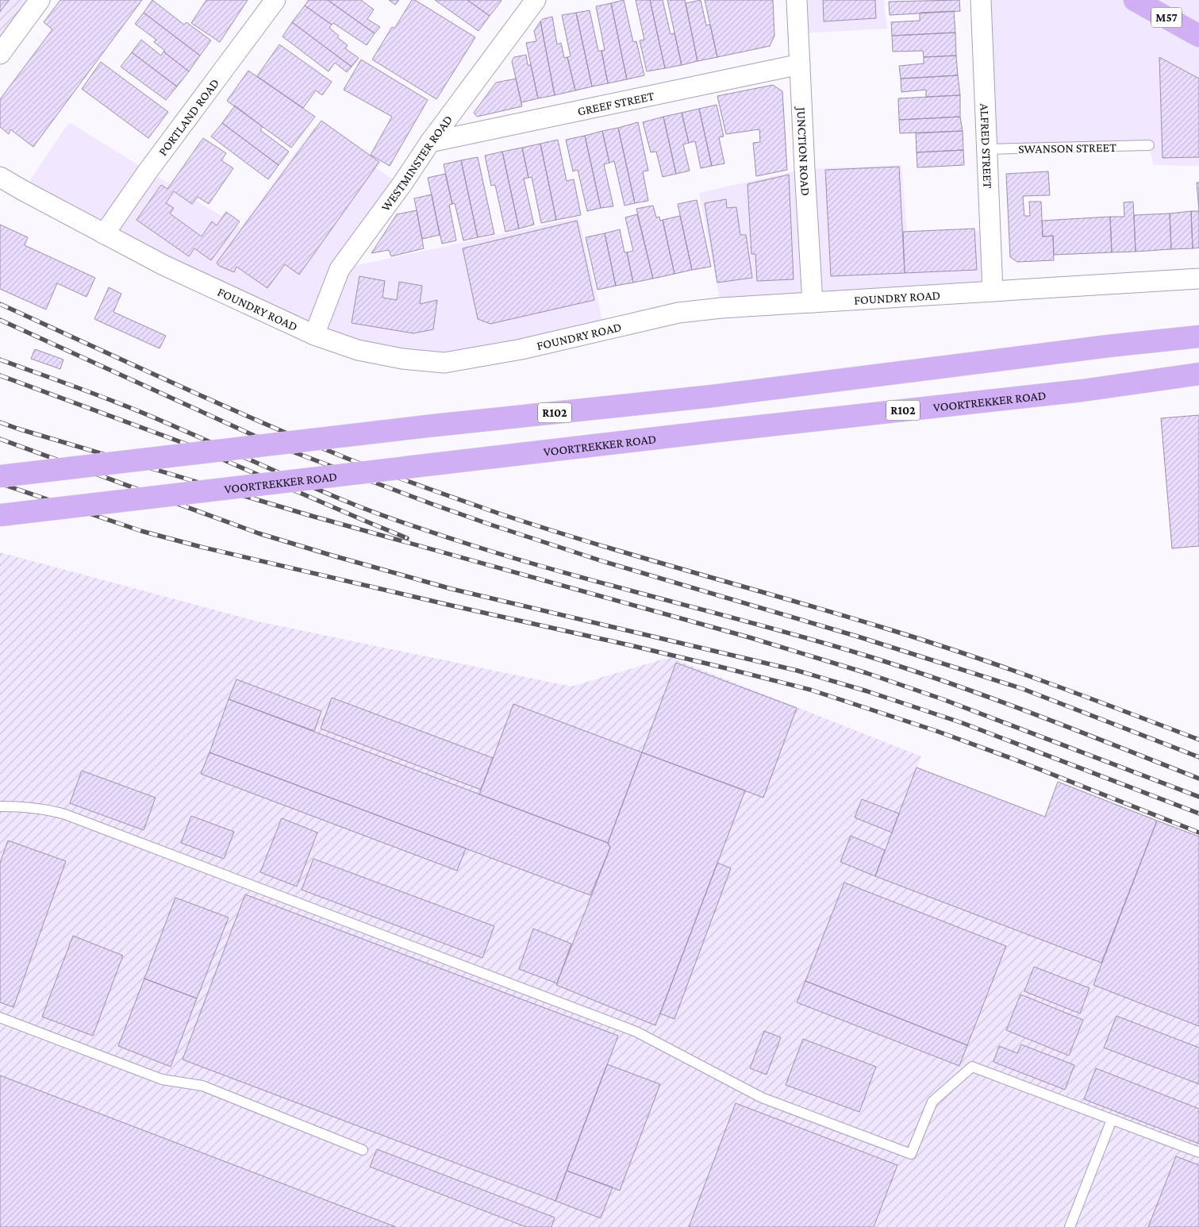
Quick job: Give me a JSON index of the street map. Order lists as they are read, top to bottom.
{
  "streets": {
    "main road": ["M57", "VOORTREKKER ROAD", "R102"],
    "street": [
      "GREEF STREET",
      "PORTLAND ROAD",
      "ALFRED STREET",
      "JUNCTION ROAD",
      "WESTMINSTER ROAD",
      "FOUNDRY ROAD"
    ],
    "lane": ["SWANSON STREET"]
  },
  "crossings": [
    ["GREEF STREET", "JUNCTION ROAD"],
    ["GREEF STREET", "WESTMINSTER ROAD"],
    ["PORTLAND ROAD", "FOUNDRY ROAD"],
    ["ALFRED STREET", "SWANSON STREET"],
    ["ALFRED STREET", "FOUNDRY ROAD"],
    ["JUNCTION ROAD", "FOUNDRY ROAD"],
    ["WESTMINSTER ROAD", "FOUNDRY ROAD"]
  ]
}
